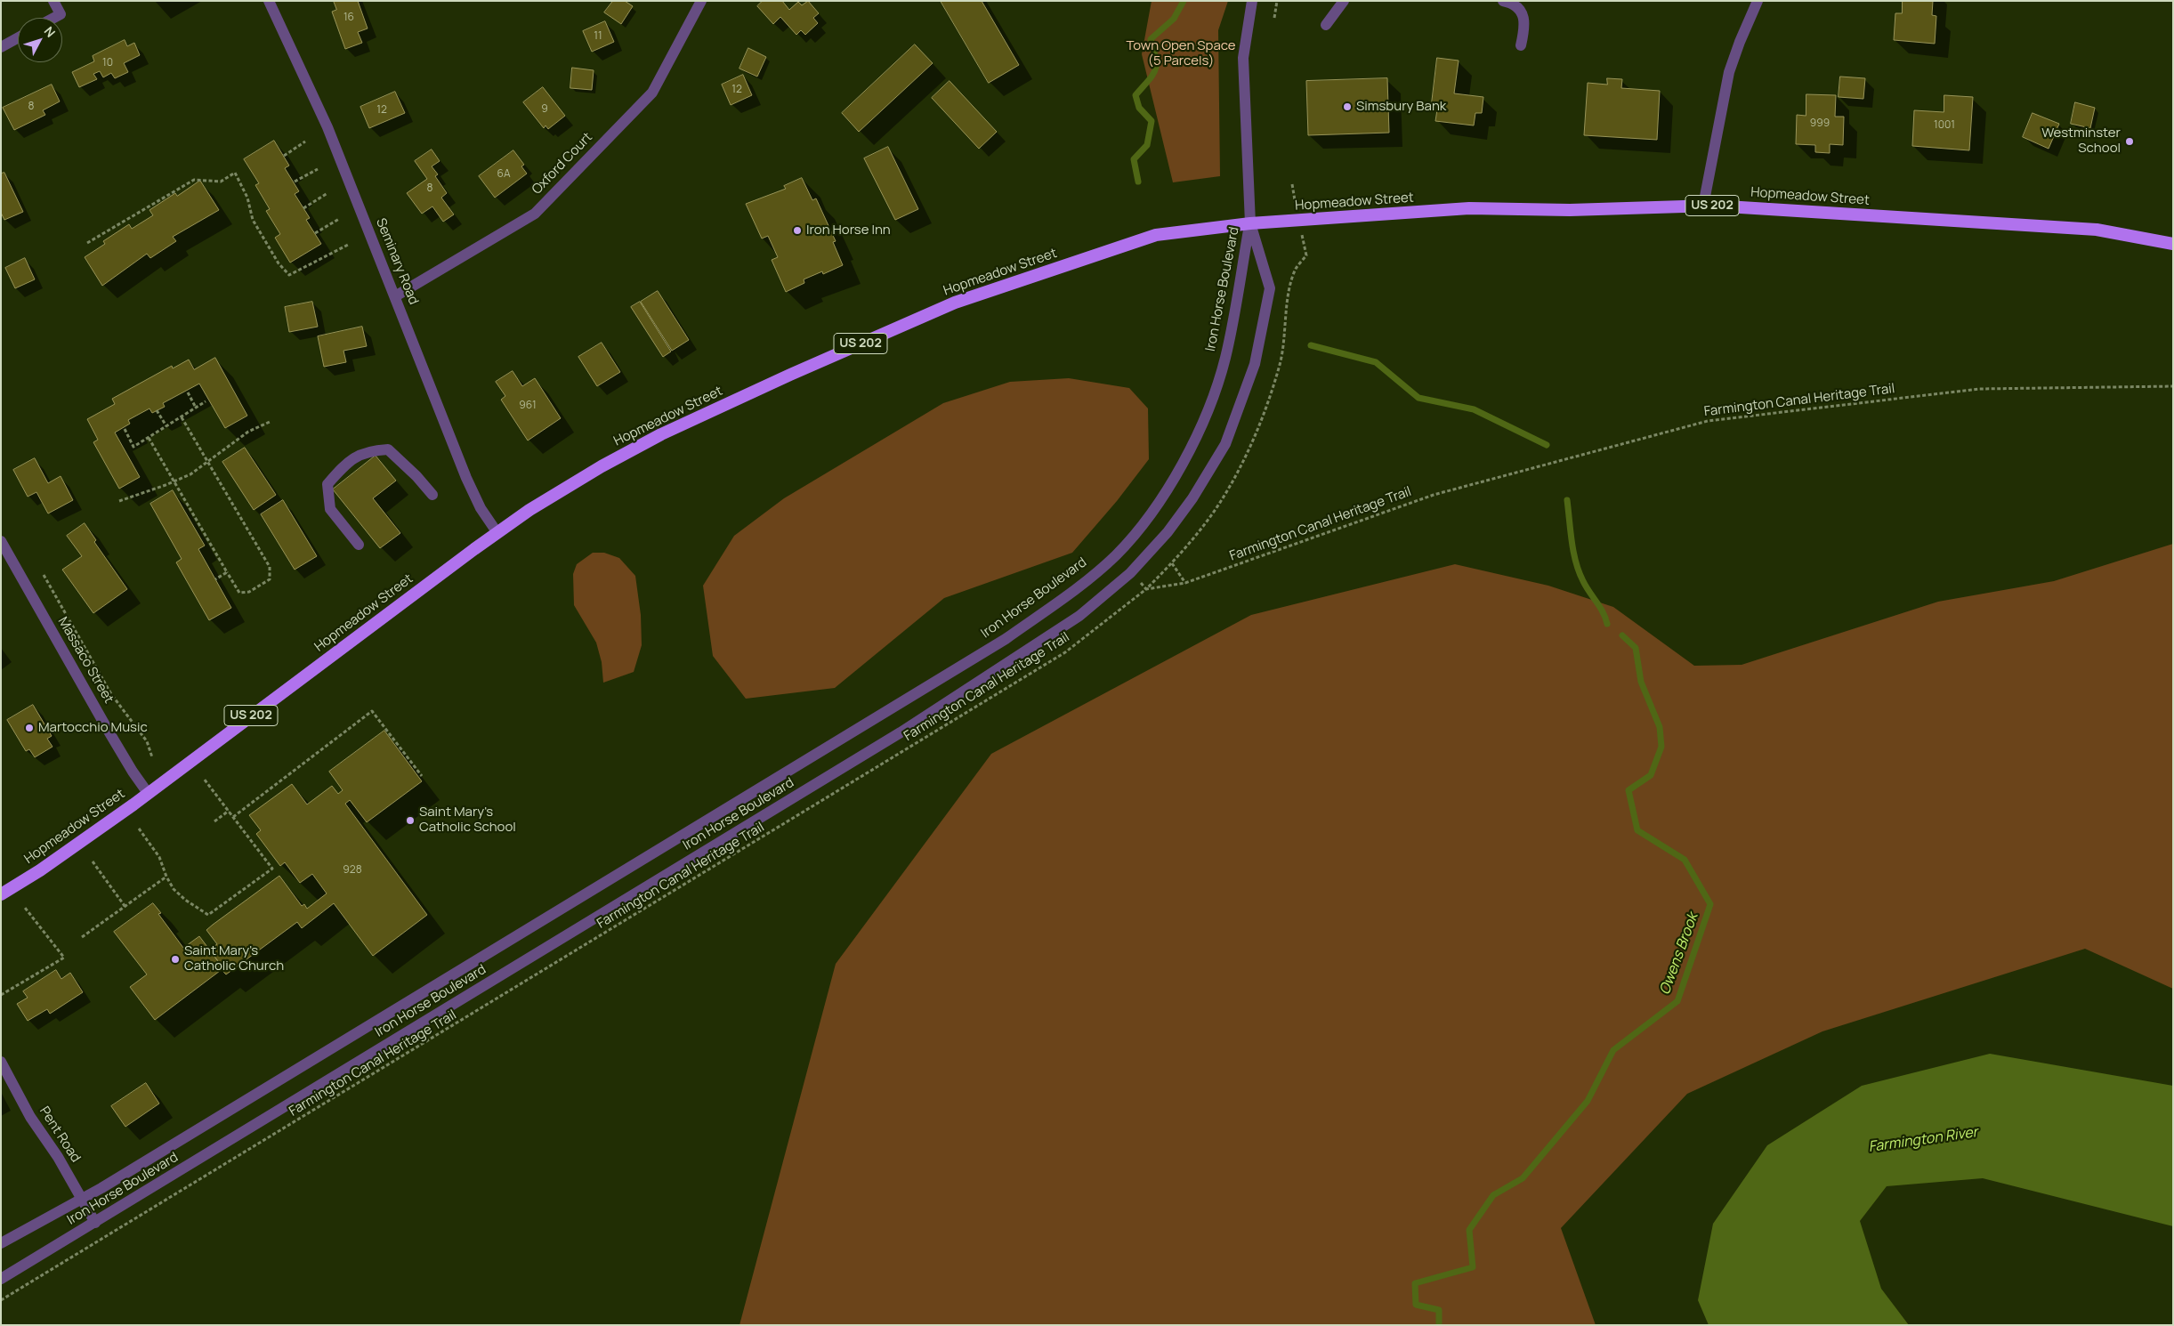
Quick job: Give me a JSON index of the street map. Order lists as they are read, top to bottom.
{
  "streets": {
    "highway": ["Hopmeadow Street", "US 202"],
    "street": [
      "Oxford Court",
      "Seminary Road",
      "Iron Horse Boulevard",
      "Massaco Street",
      "Pent Road"
    ],
    "path": ["Farmington Canal Heritage Trail"]
  },
  "crossings": [
    ["Oxford Court", "Seminary Road"],
    ["Hopmeadow Street", "Seminary Road"],
    ["Hopmeadow Street", "Iron Horse Boulevard"],
    ["Hopmeadow Street", "Massaco Street"],
    ["Iron Horse Boulevard", "Pent Road"]
  ],
  "water": ["Owens Brook", "Farmington River"],
  "parks": ["Town Open Space (5 Parcels)"],
  "places": [
    "Simsbury Bank",
    "Westminster School",
    "Iron Horse Inn",
    "Martocchio Music",
    "Saint Mary's Catholic School",
    "Saint Mary's Catholic Church"
  ],
  "house_numbers": [
    "16",
    "11",
    "10",
    "12",
    "8",
    "9",
    "12",
    "999",
    "1001",
    "6A",
    "8",
    "961",
    "928"
  ],
  "north": "top right"
}
